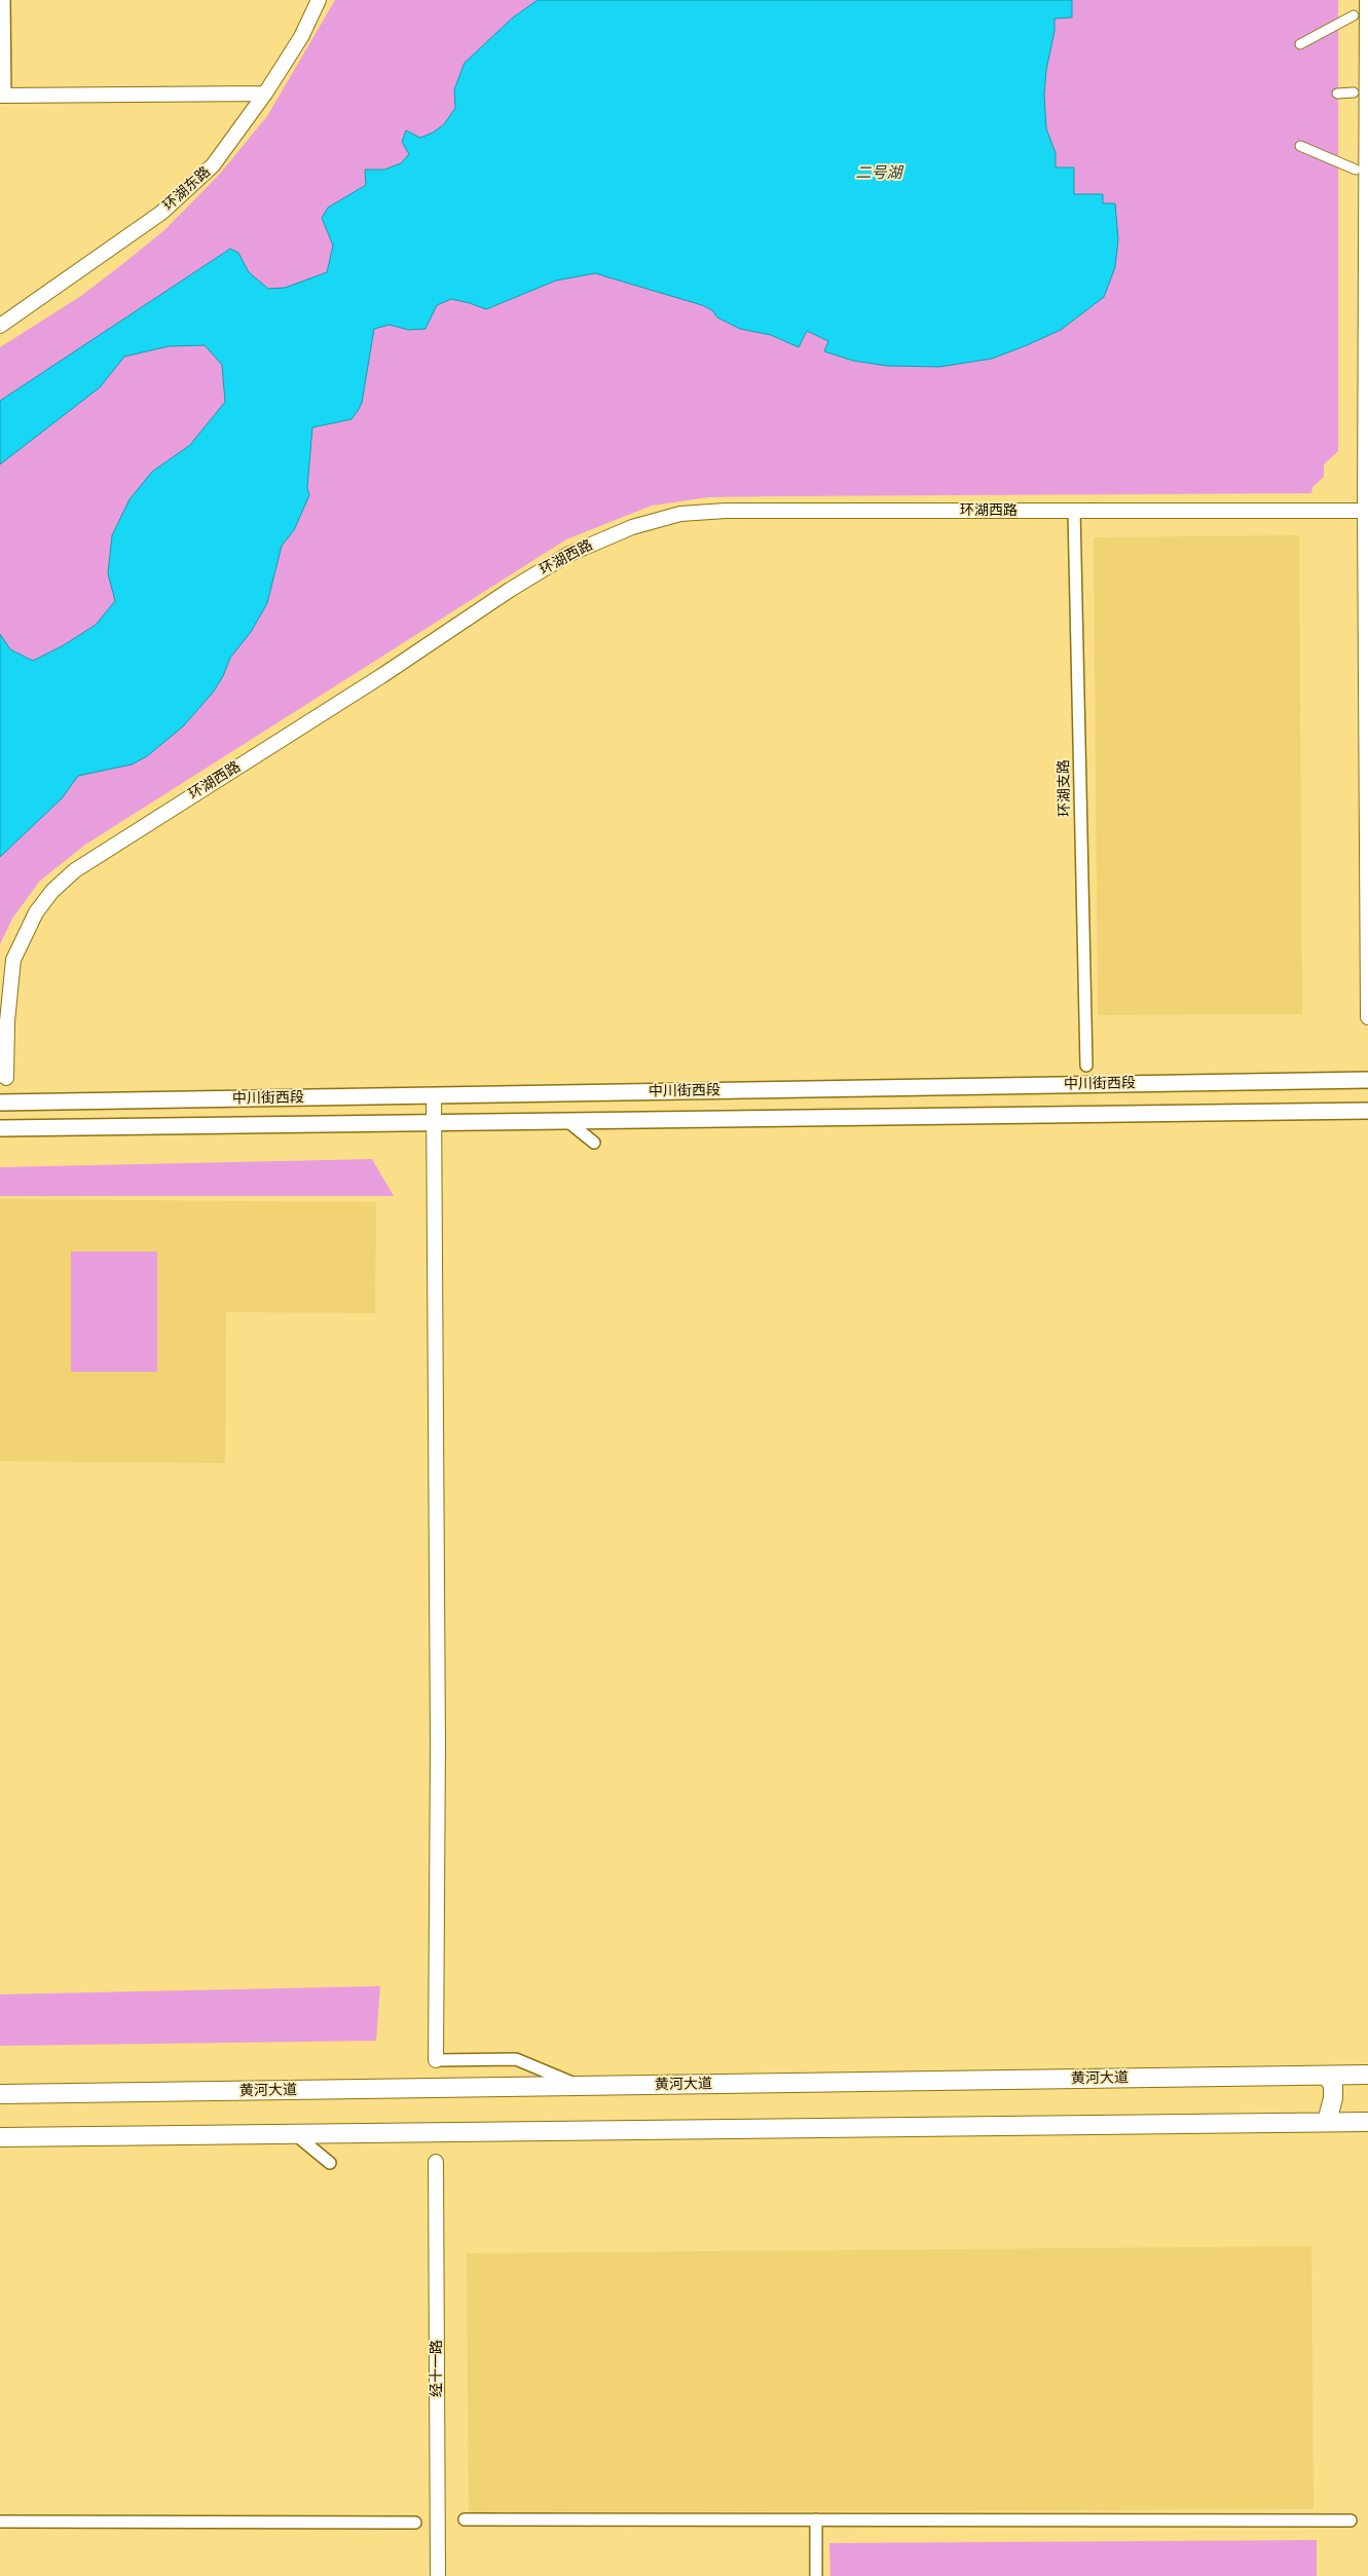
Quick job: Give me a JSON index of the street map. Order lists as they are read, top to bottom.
{
  "streets": {
    "main road": ["中川街西段", "黄河大道"],
    "street": [
      "环湖东路",
      "环湖西路",
      "环湖支路",
      "经十一路"
    ]
  },
  "crossings": [
    ["环湖西路", "环湖支路"]
  ],
  "water": ["二号湖"]
}
